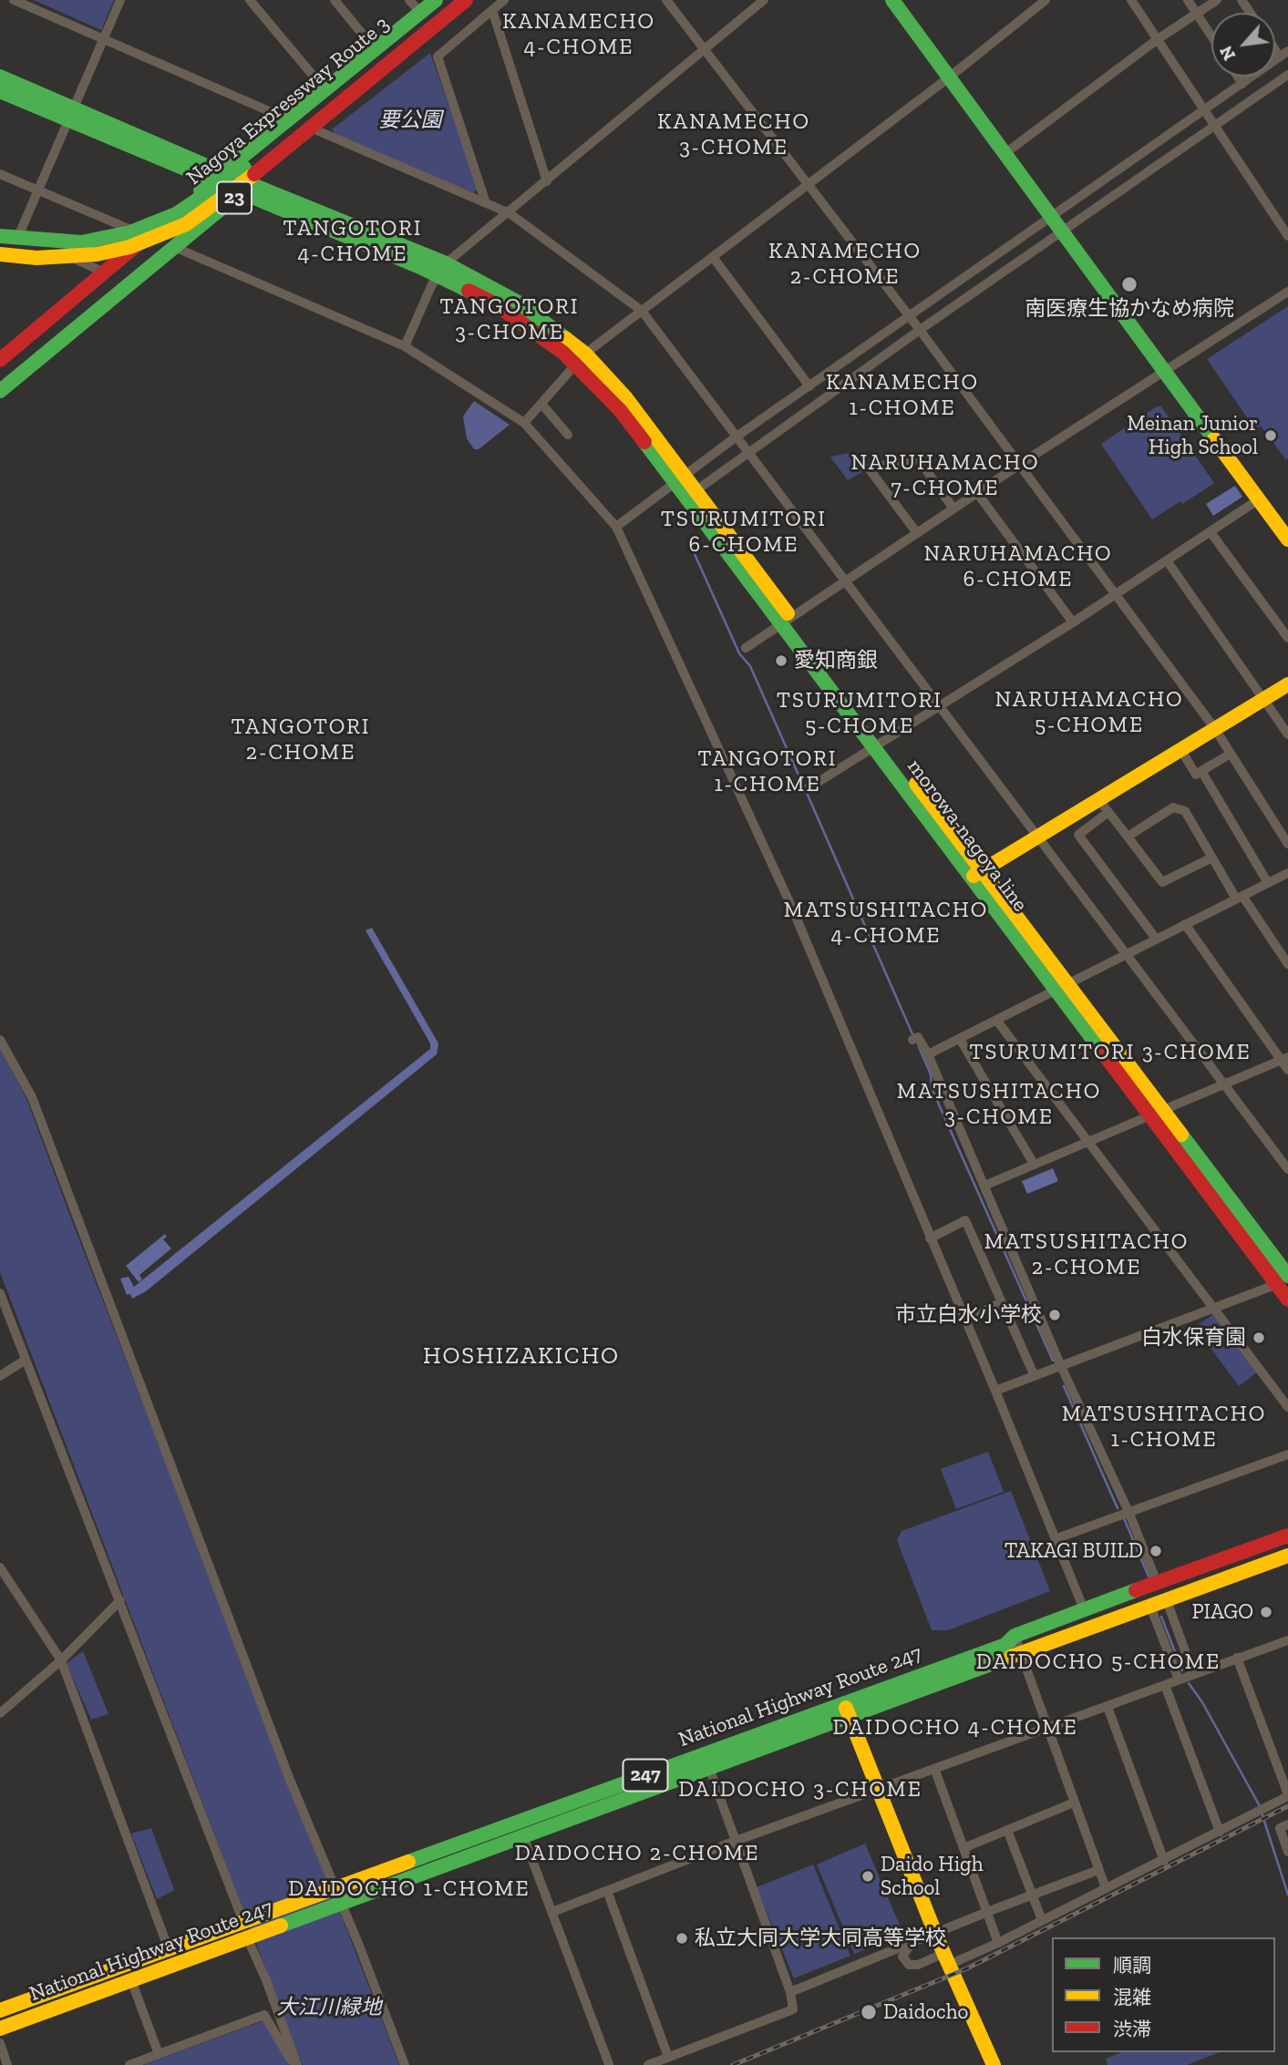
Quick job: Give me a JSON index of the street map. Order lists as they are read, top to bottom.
{
  "streets": {
    "main road": [
      "Nagoya Expressway Route 3",
      "23",
      "morowa-nagoya line",
      "National Highway Route 247",
      "247"
    ]
  },
  "crossings": [
    ["Nagoya Expressway Route 3", "23"],
    ["23", "morowa-nagoya line"]
  ],
  "districts": [
    "KANAMECHO 4-CHOME",
    "KANAMECHO 3-CHOME",
    "TANGOTORI 4-CHOME",
    "KANAMECHO 2-CHOME",
    "TANGOTORI 3-CHOME",
    "KANAMECHO 1-CHOME",
    "NARUHAMACHO 7-CHOME",
    "TSURUMITORI 6-CHOME",
    "NARUHAMACHO 6-CHOME",
    "NARUHAMACHO 5-CHOME",
    "TSURUMITORI 5-CHOME",
    "TANGOTORI 2-CHOME",
    "TANGOTORI 1-CHOME",
    "MATSUSHITACHO 4-CHOME",
    "TSURUMITORI 3-CHOME",
    "MATSUSHITACHO 3-CHOME",
    "MATSUSHITACHO 2-CHOME",
    "HOSHIZAKICHO",
    "MATSUSHITACHO 1-CHOME",
    "DAIDOCHO 5-CHOME",
    "DAIDOCHO 4-CHOME",
    "DAIDOCHO 3-CHOME",
    "DAIDOCHO 2-CHOME",
    "DAIDOCHO 1-CHOME"
  ],
  "parks": ["要公園", "大江川緑地"],
  "places": [
    "南医療生協かなめ病院",
    "Meinan Junior High School",
    "愛知商銀",
    "市立白水小学校",
    "白水保育園",
    "TAKAGI BUILD",
    "PIAGO",
    "Daido High School",
    "私立大同大学大同高等学校",
    "Daidocho"
  ],
  "legend": ["順調", "混雑", "渋滞"],
  "north": "bottom left"
}
